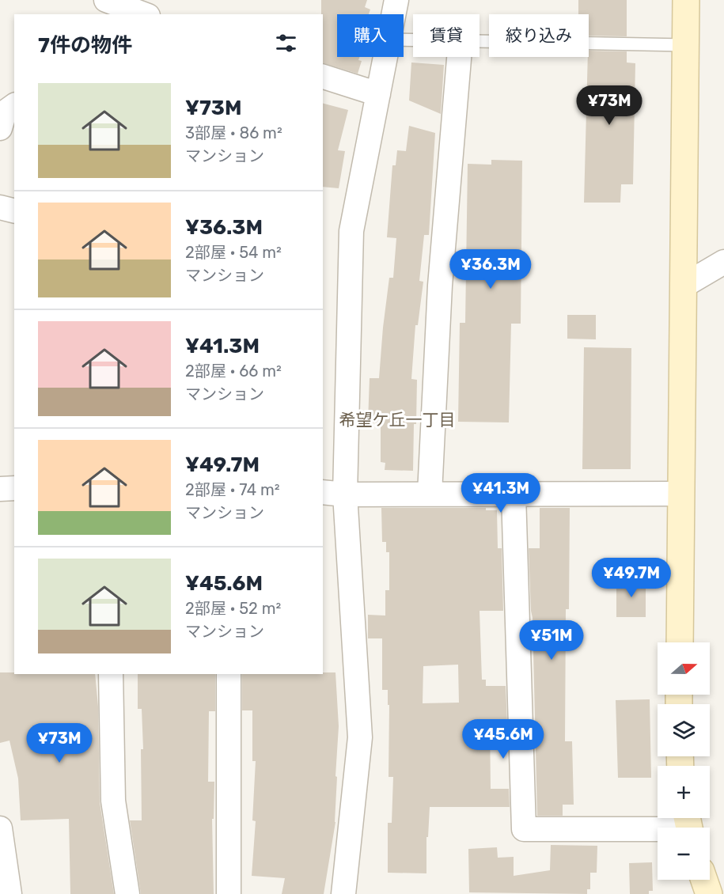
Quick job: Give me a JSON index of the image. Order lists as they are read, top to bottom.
{
  "districts": ["希望ケ丘一丁目"],
  "north": "right",
  "page": {
    "chip": ["購入", "賃貸", "絞り込み"],
    "heading": "7件の物件",
    "list": [
      {
        "name": "¥73M",
        "note": "3部屋 · 86 m² · マンション"
      },
      {
        "name": "¥36.3M",
        "note": "2部屋 · 54 m² · マンション"
      },
      {
        "name": "¥41.3M",
        "note": "2部屋 · 66 m² · マンション"
      },
      {
        "name": "¥49.7M",
        "note": "2部屋 · 74 m² · マンション"
      },
      {
        "name": "¥45.6M",
        "note": "2部屋 · 52 m² · マンション"
      }
    ],
    "price": [
      "¥73M",
      "¥36.3M",
      "¥41.3M",
      "¥49.7M",
      "¥51M",
      "¥45.6M",
      "¥73M"
    ],
    "map_buttons": ["+", "−"]
  }
}
